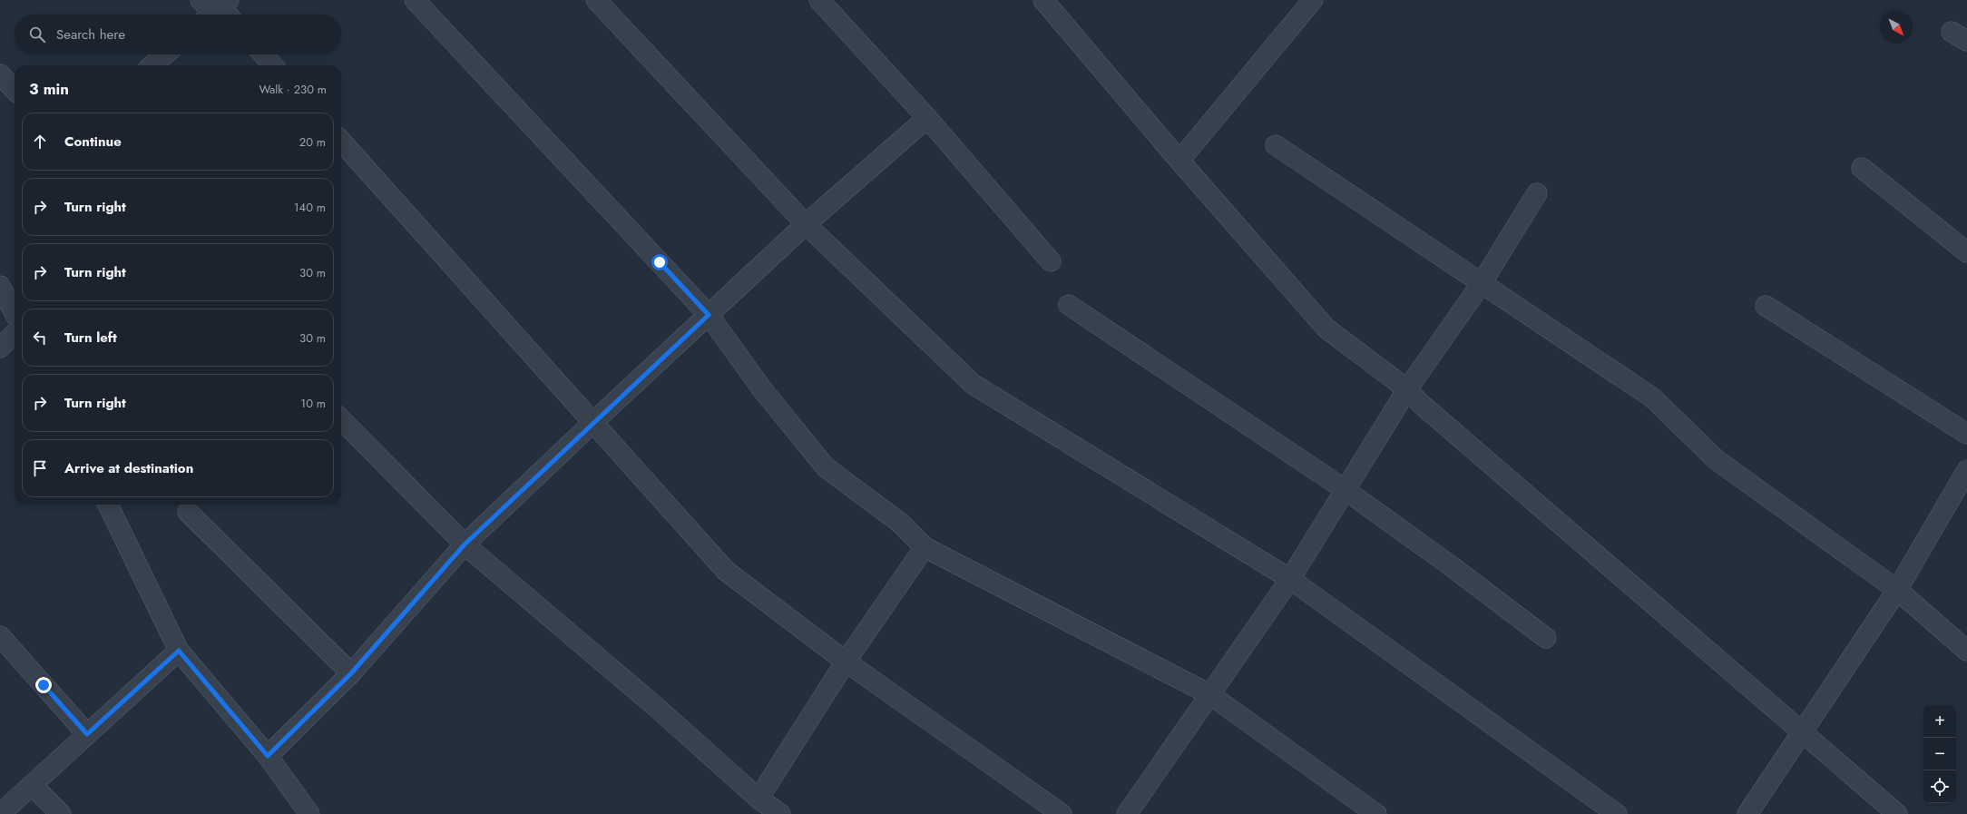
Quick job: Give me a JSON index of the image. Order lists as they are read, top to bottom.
{
  "north": "bottom right",
  "page": {
    "search": "Search here",
    "heading": ["3 min", "Walk · 230 m"],
    "list": [
      ["Continue", "20 m"],
      ["Turn right", "140 m"],
      ["Turn right", "30 m"],
      ["Turn left", "30 m"],
      ["Turn right", "10 m"],
      "Arrive at destination"
    ],
    "map_buttons": ["+", "−"]
  }
}
